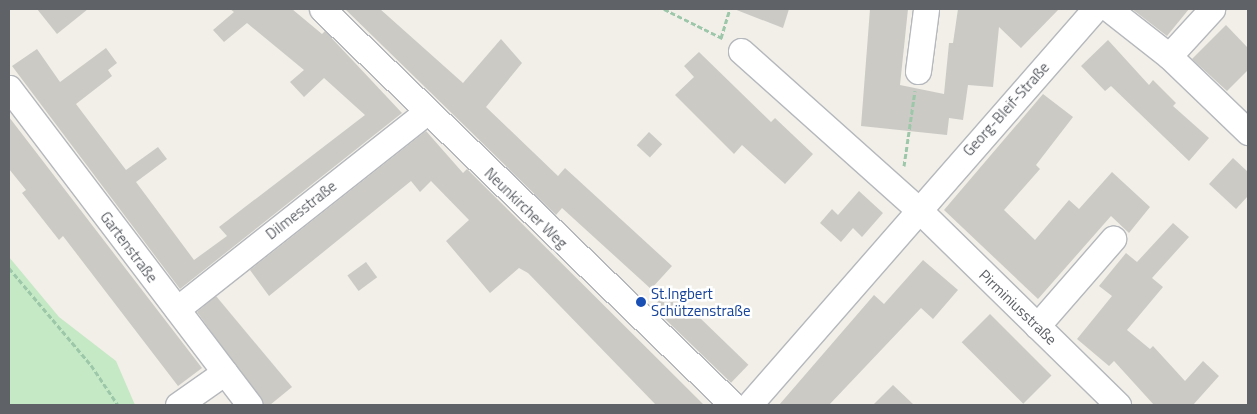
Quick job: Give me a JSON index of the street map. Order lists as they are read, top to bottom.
{
  "streets": {
    "street": [
      "Georg-Bleif-Straße",
      "Neunkircher Weg",
      "Dilmesstraße",
      "Gartenstraße",
      "Pirminiusstraße"
    ]
  },
  "crossings": [
    ["Georg-Bleif-Straße", "Pirminiusstraße"],
    ["Neunkircher Weg", "Dilmesstraße"],
    ["Dilmesstraße", "Gartenstraße"]
  ],
  "places": ["St.Ingbert Schützenstraße"]
}
